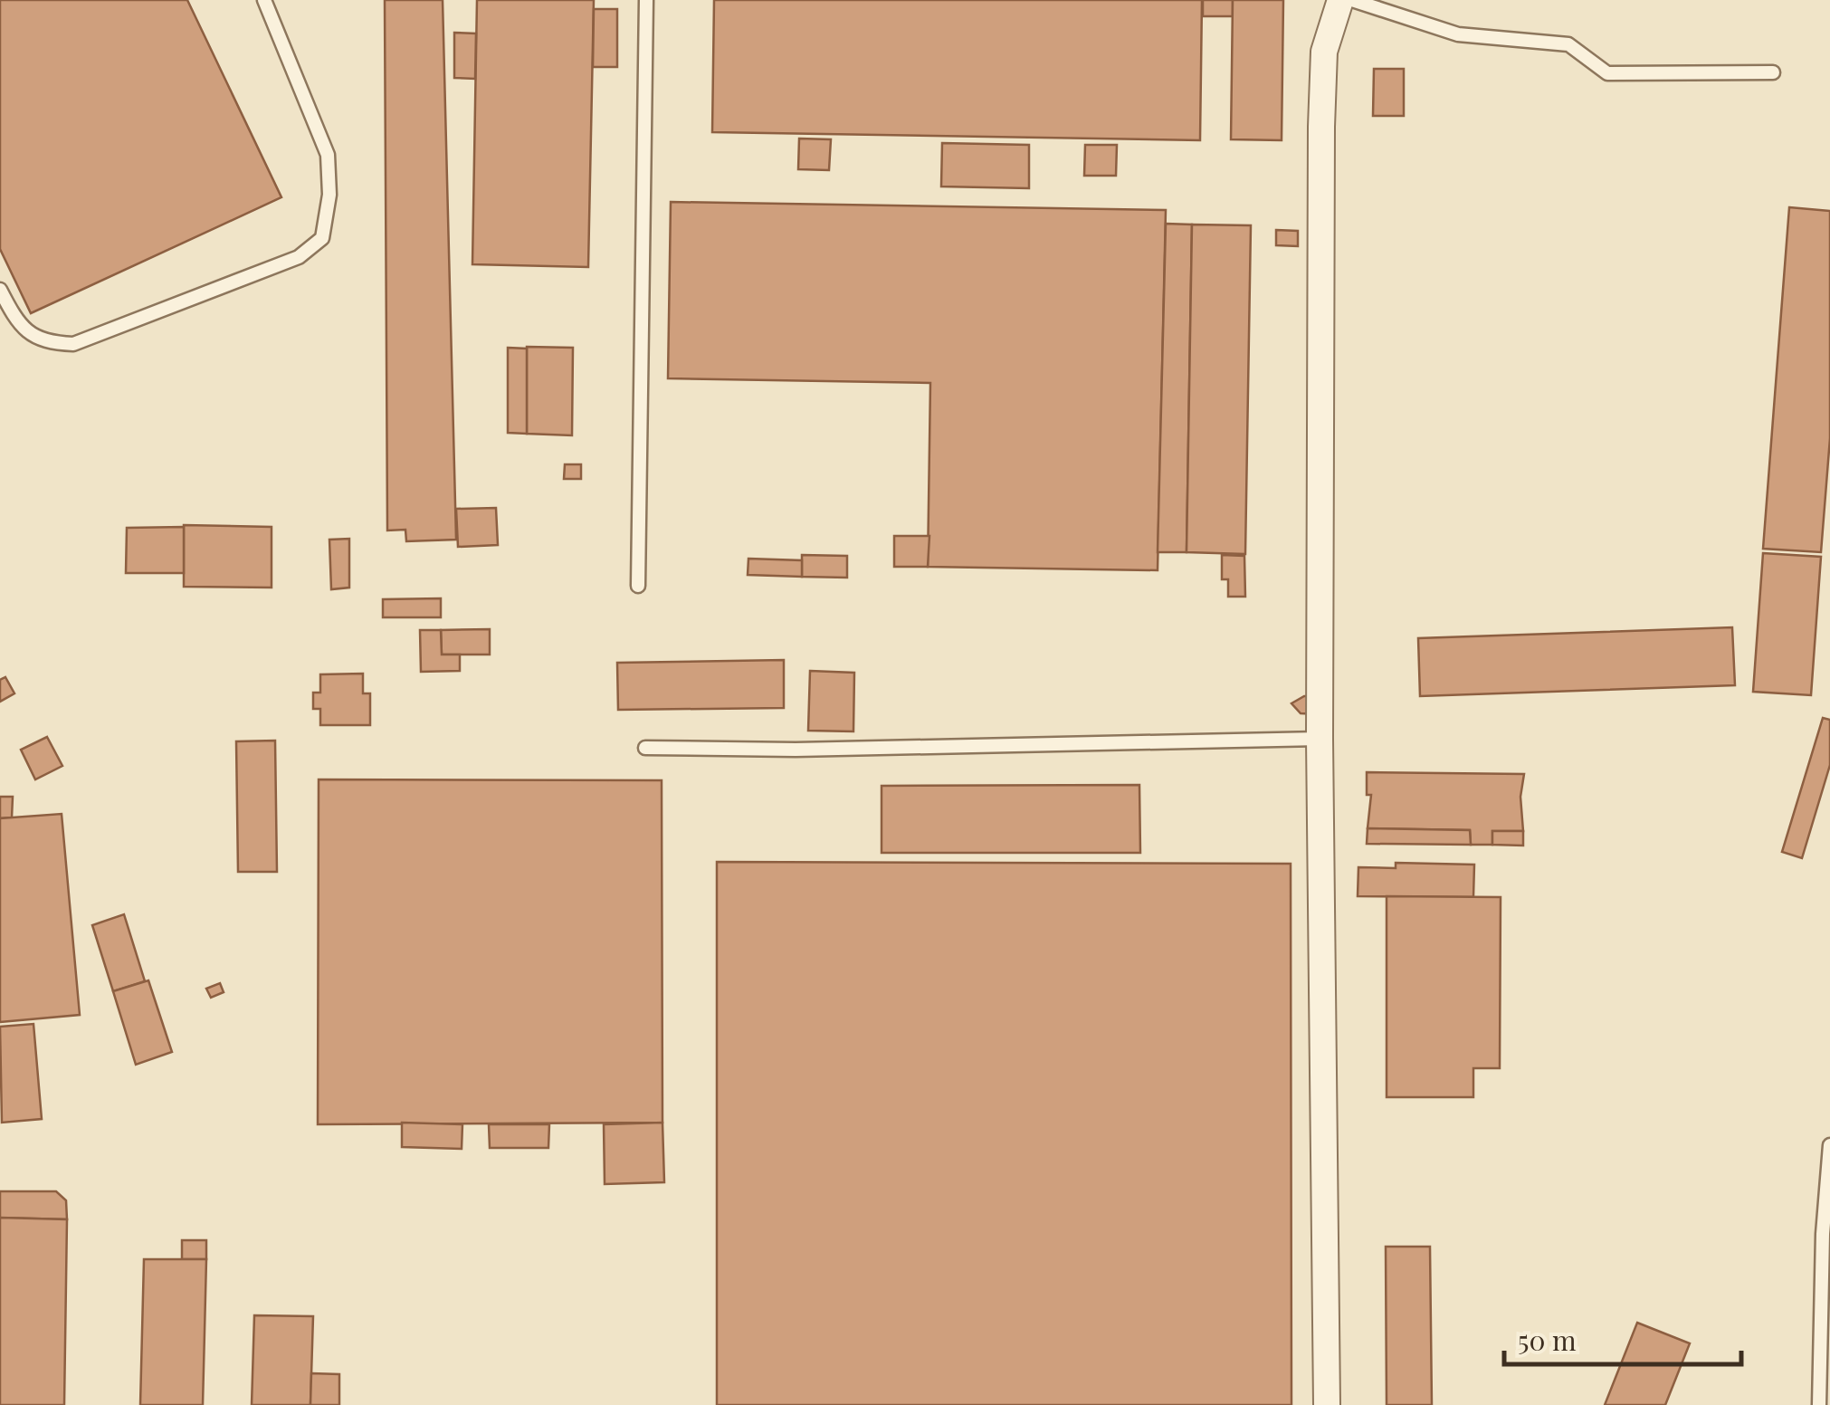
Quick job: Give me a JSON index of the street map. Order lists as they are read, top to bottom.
{
  "scale_bar": "50 m"
}
